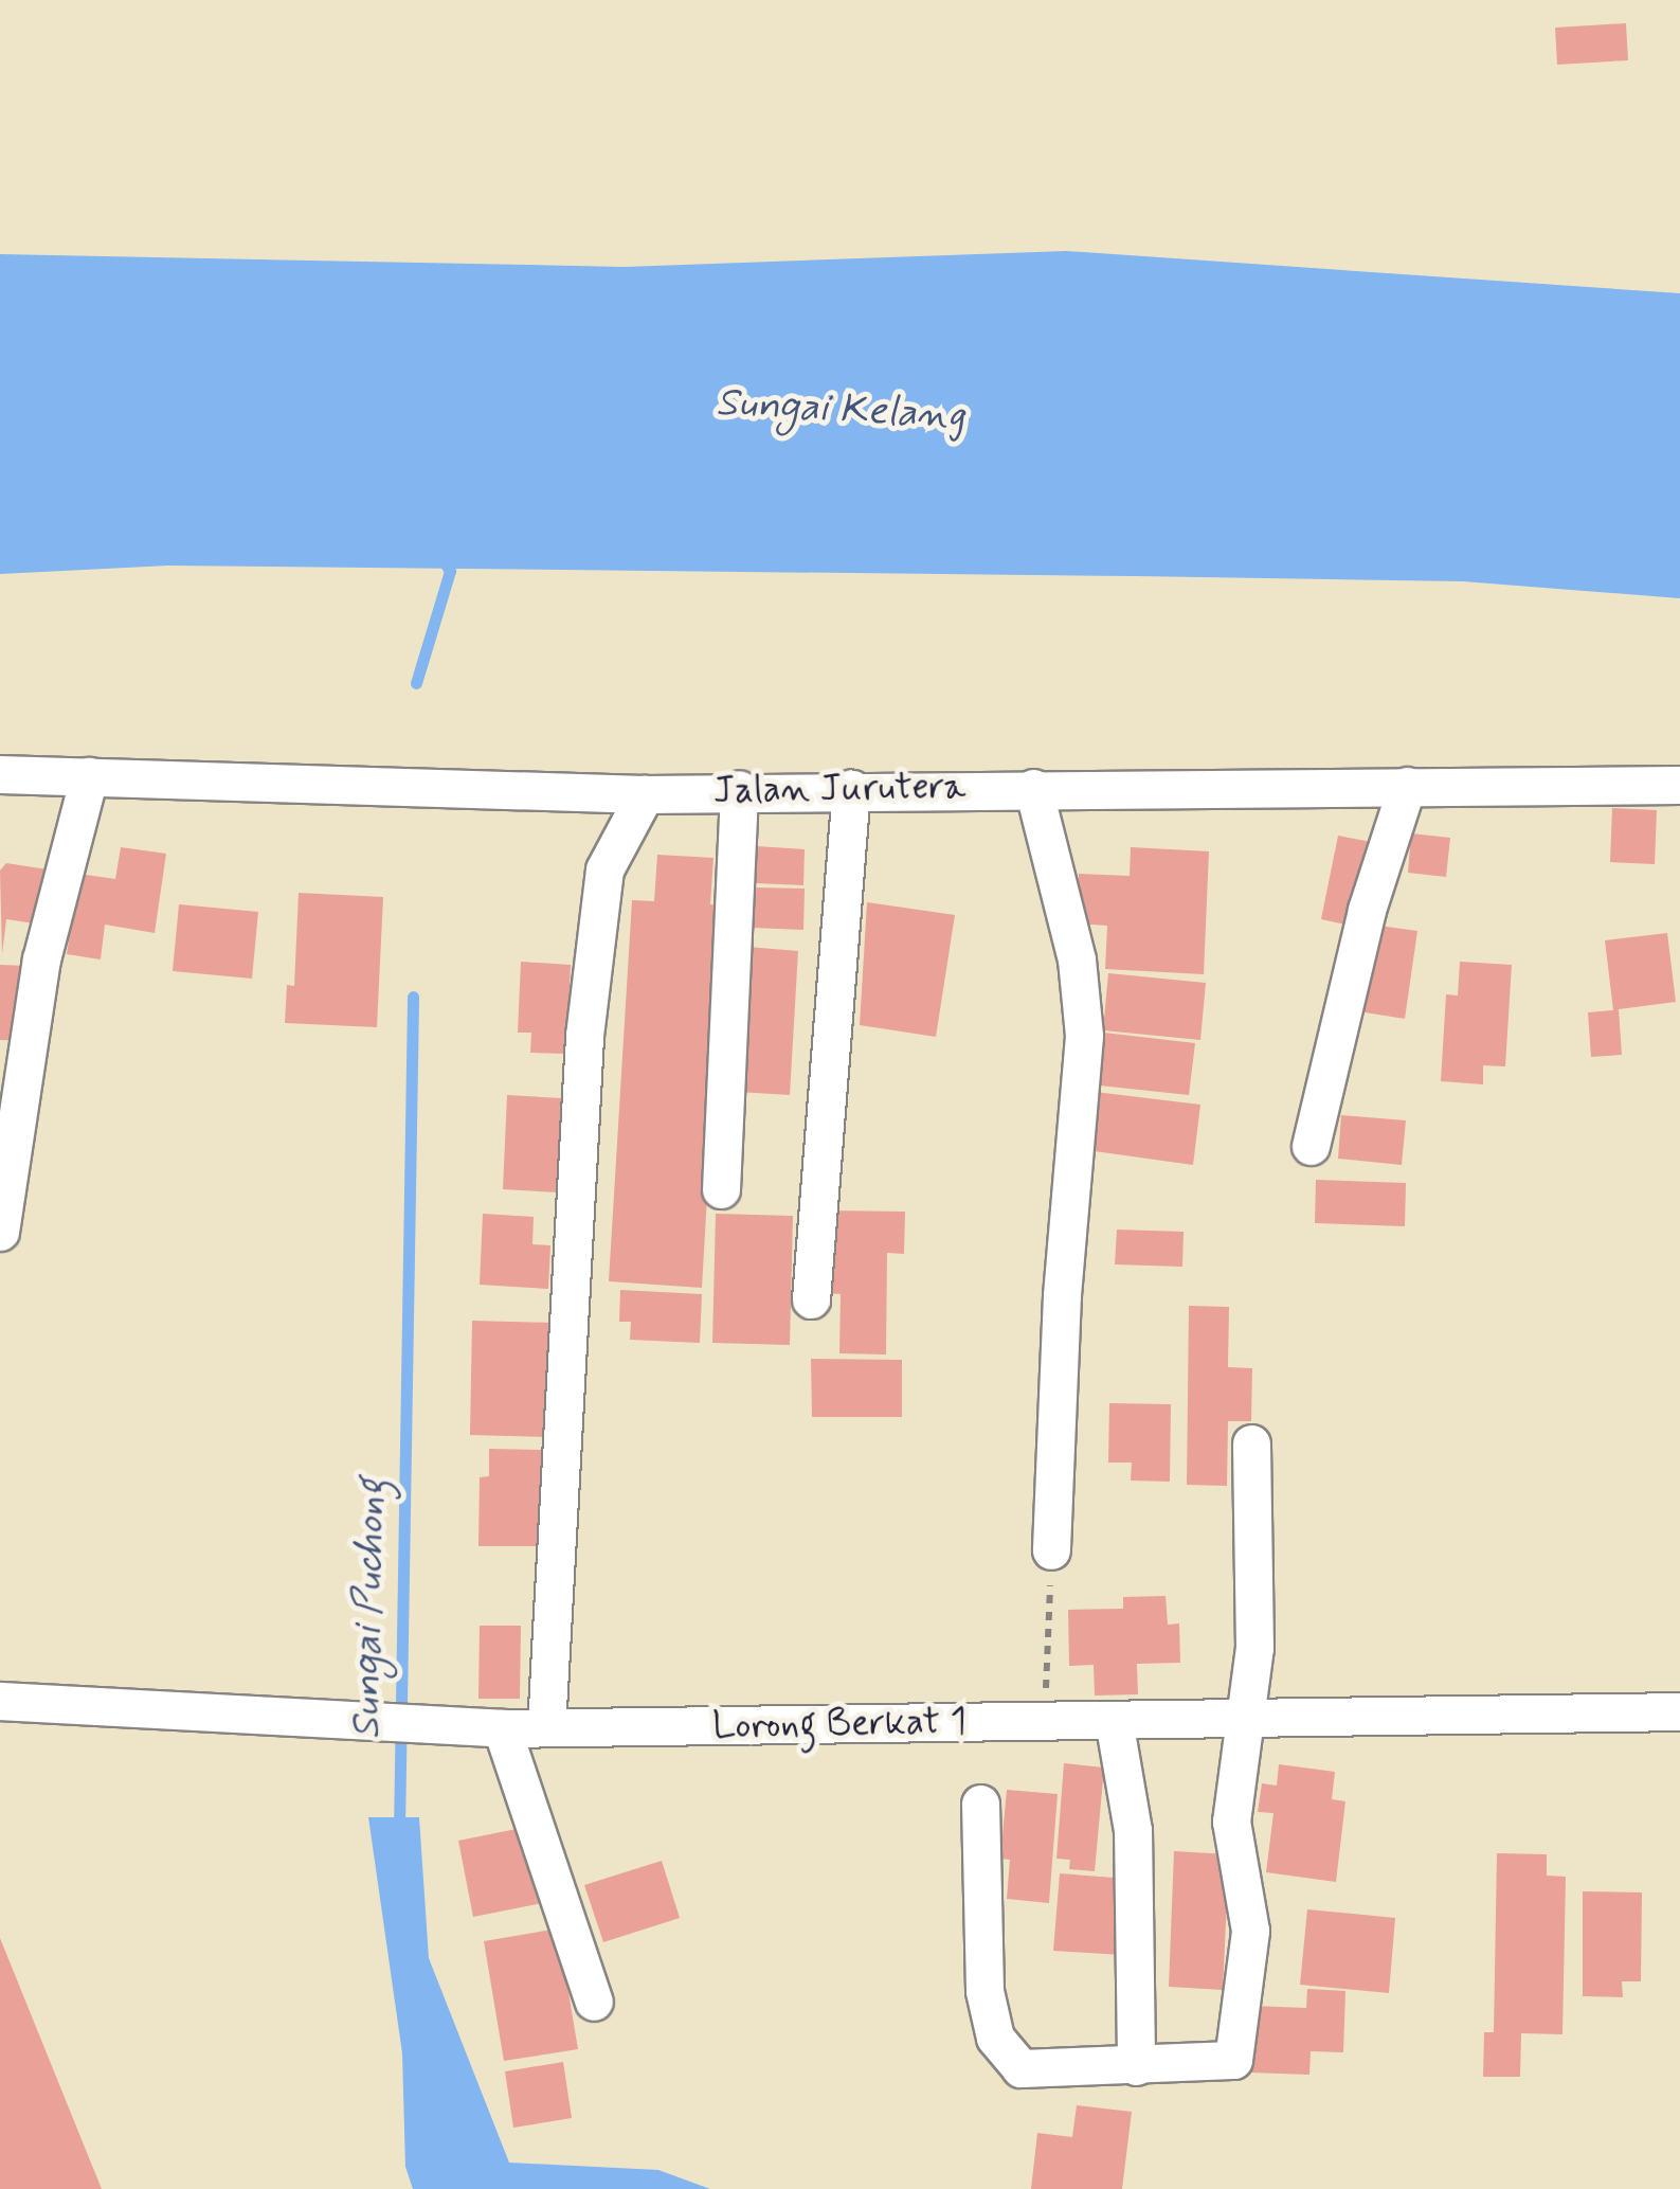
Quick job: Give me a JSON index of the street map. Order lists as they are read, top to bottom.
{
  "streets": {
    "street": ["Jalan Jurutera", "Lorong Berkat 1"]
  },
  "water": ["Sungai Kelang", "Sungai Puchong"]
}
